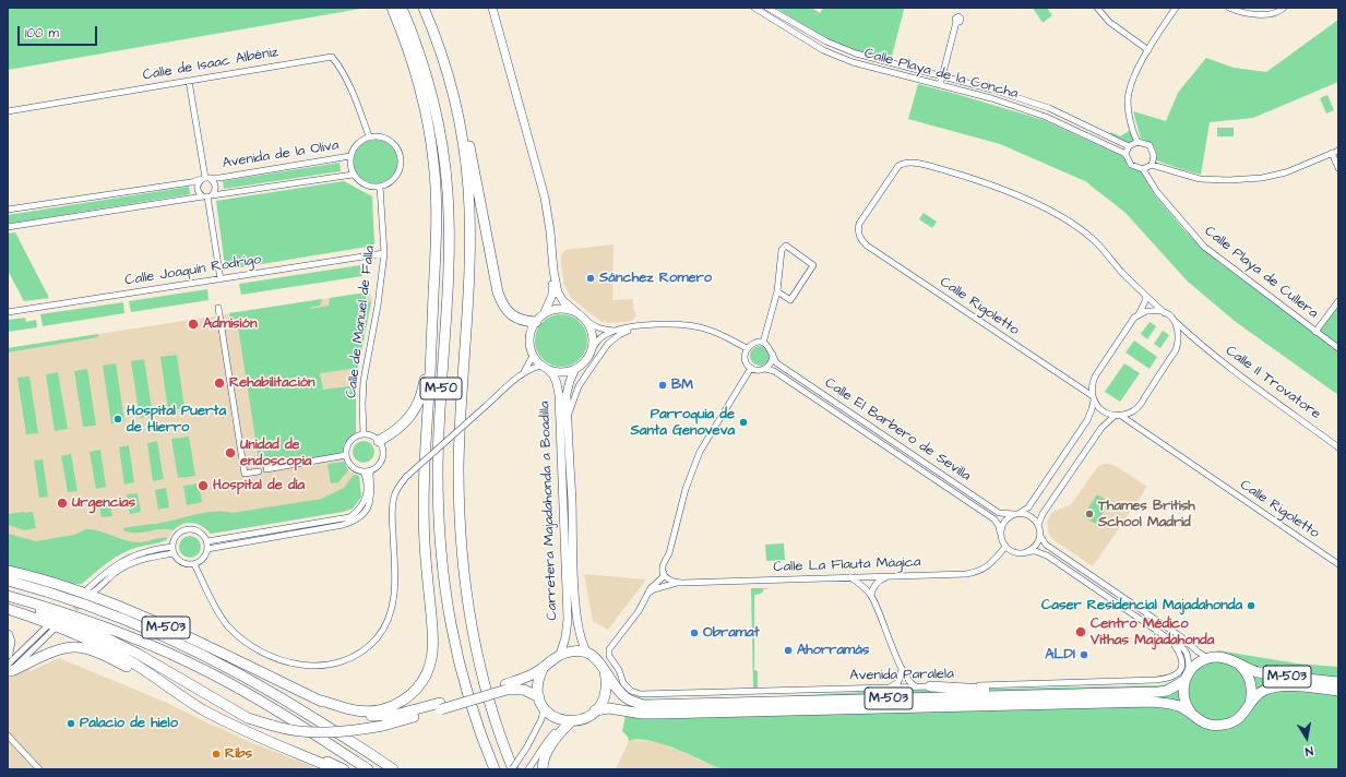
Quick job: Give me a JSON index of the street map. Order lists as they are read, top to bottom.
{
  "streets": {
    "highway": ["M-50", "M-503"],
    "street": [
      "Calle de Isaac Albéniz",
      "Calle Playa de la Concha",
      "Avenida de la Oliva",
      "Calle Joaquín Rodrigo",
      "Calle Playa de Cullera",
      "Calle Rigoletto",
      "Calle de Manuel de Falla",
      "Calle Il Trovatore",
      "Calle El Barbero de Sevilla",
      "Carretera Majadahonda a Boadilla",
      "Calle La Flauta Mágica",
      "Avenida Paralela"
    ]
  },
  "crossings": [
    ["Calle de Isaac Albéniz", "Avenida de la Oliva"],
    ["Calle de Isaac Albéniz", "Calle de Manuel de Falla"],
    ["Calle Playa de la Concha", "Calle Playa de Cullera"],
    ["Avenida de la Oliva", "Calle de Manuel de Falla"],
    ["Calle Joaquín Rodrigo", "Calle de Manuel de Falla"],
    ["Calle Rigoletto", "Calle Il Trovatore"],
    ["Calle El Barbero de Sevilla", "Calle La Flauta Mágica"],
    ["Carretera Majadahonda a Boadilla", "M-503"],
    ["Calle La Flauta Mágica", "Avenida Paralela"],
    ["M-503", "Avenida Paralela"]
  ],
  "places": [
    "Sánchez Romero",
    "Admisión",
    "Rehabilitación",
    "BM",
    "Hospital Puerta de Hierro",
    "Parroquia de Santa Genoveva",
    "Unidad de endoscopia",
    "Hospital de día",
    "Urgencias",
    "Thames British School Madrid",
    "Caser Residencial Majadahonda",
    "Centro Médico Vithas Majadahonda",
    "Obramat",
    "Ahorramás",
    "ALDI",
    "Palacio de hielo",
    "Ribs"
  ],
  "scale_bar": "100 m",
  "north": "bottom"
}
